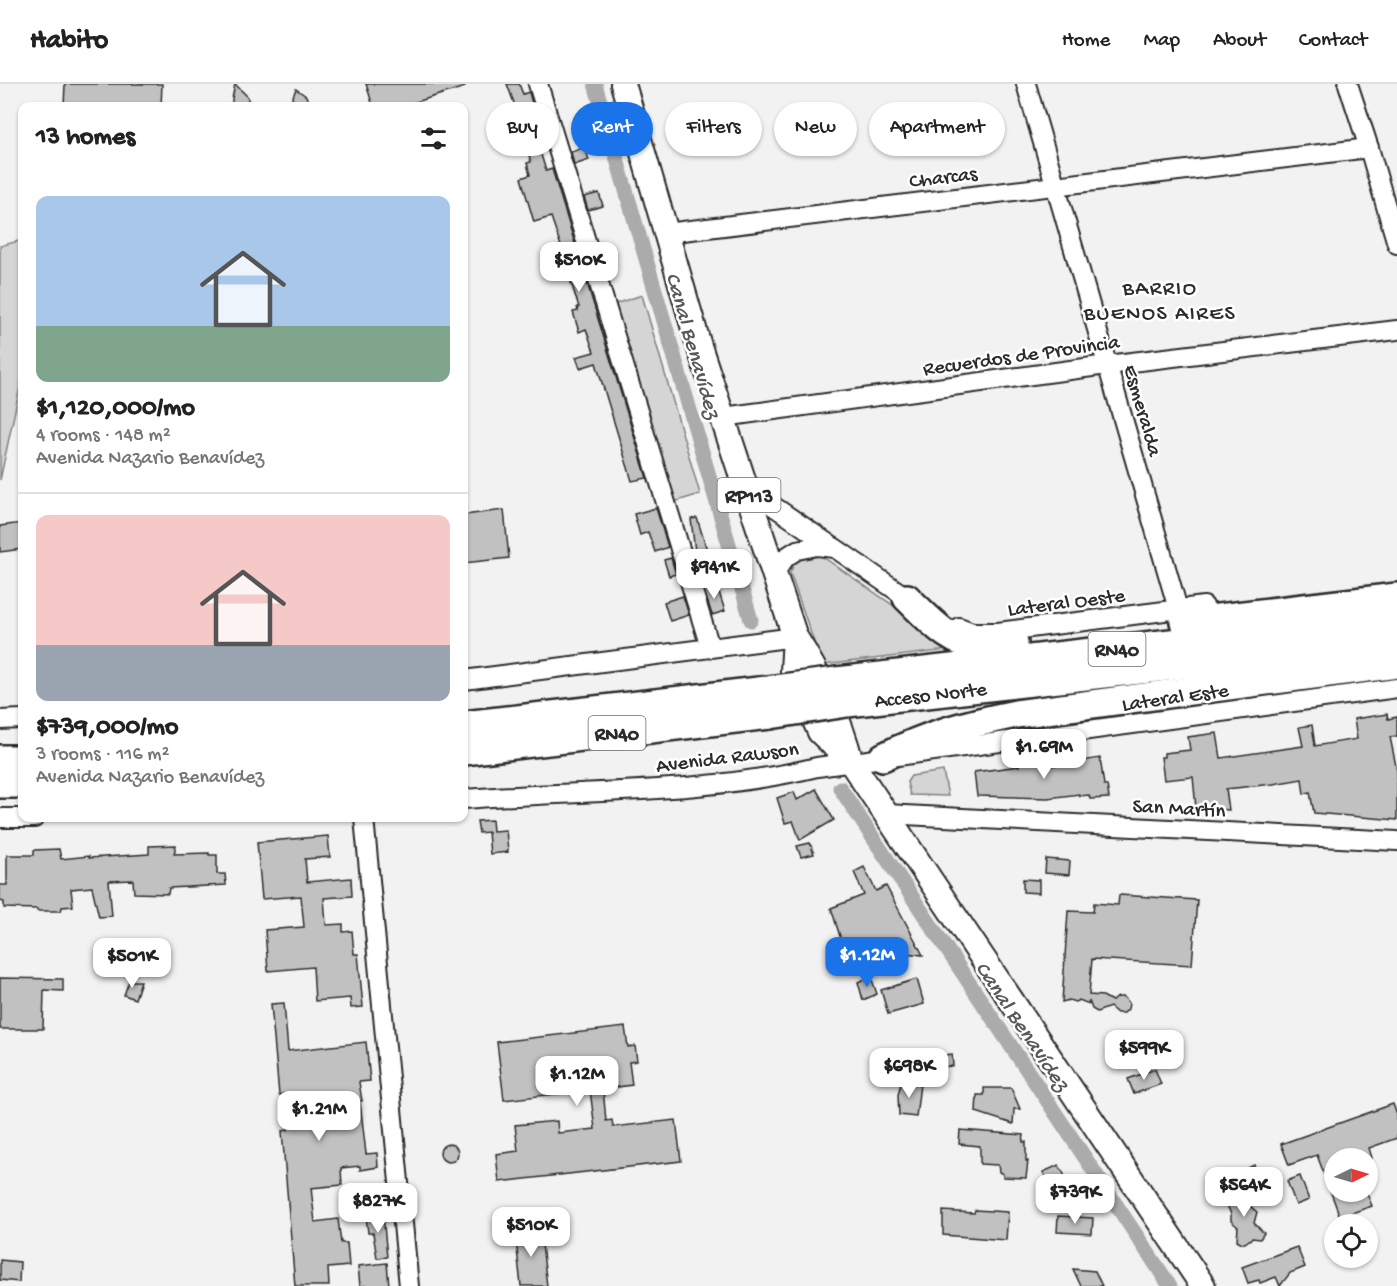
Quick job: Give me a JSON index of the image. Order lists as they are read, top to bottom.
{
  "streets": {
    "highway": ["RN40", "Acceso Norte"],
    "main road": ["RP113"],
    "street": [
      "Charcas",
      "Recuerdos de Provincia",
      "Esmeralda",
      "Lateral Oeste",
      "Lateral Este",
      "Avenida Rawson",
      "San Martín"
    ]
  },
  "crossings": [
    ["Charcas", "Esmeralda"],
    ["Charcas", "RP113"],
    ["Recuerdos de Provincia", "Esmeralda"],
    ["Recuerdos de Provincia", "RP113"],
    ["Esmeralda", "Lateral Oeste"],
    ["RP113", "Lateral Oeste"],
    ["RP113", "Lateral Este"],
    ["RP113", "Avenida Rawson"],
    ["RP113", "San Martín"],
    ["Lateral Este", "Avenida Rawson"]
  ],
  "districts": ["BARRIO BUENOS AIRES"],
  "water": ["Canal Benavídez"],
  "north": "right",
  "page": {
    "header": "Habito",
    "nav": [
      "Home",
      "Map",
      "About",
      "Contact"
    ],
    "chip": [
      "Buy",
      "Rent",
      "Filters",
      "New",
      "Apartment"
    ],
    "heading": "13 homes",
    "list": [
      {
        "name": "$1,120,000/mo",
        "note": "4 rooms · 148 m² · Avenida Nazario Benavídez"
      },
      {
        "name": "$739,000/mo",
        "note": "3 rooms · 116 m² · Avenida Nazario Benavídez"
      }
    ],
    "price": [
      "$510K",
      "$941K",
      "$1.69M",
      "$1.12M",
      "$501K",
      "$599K",
      "$698K",
      "$1.12M",
      "$1.21M",
      "$564K",
      "$739K",
      "$827K",
      "$510K"
    ]
  }
}
